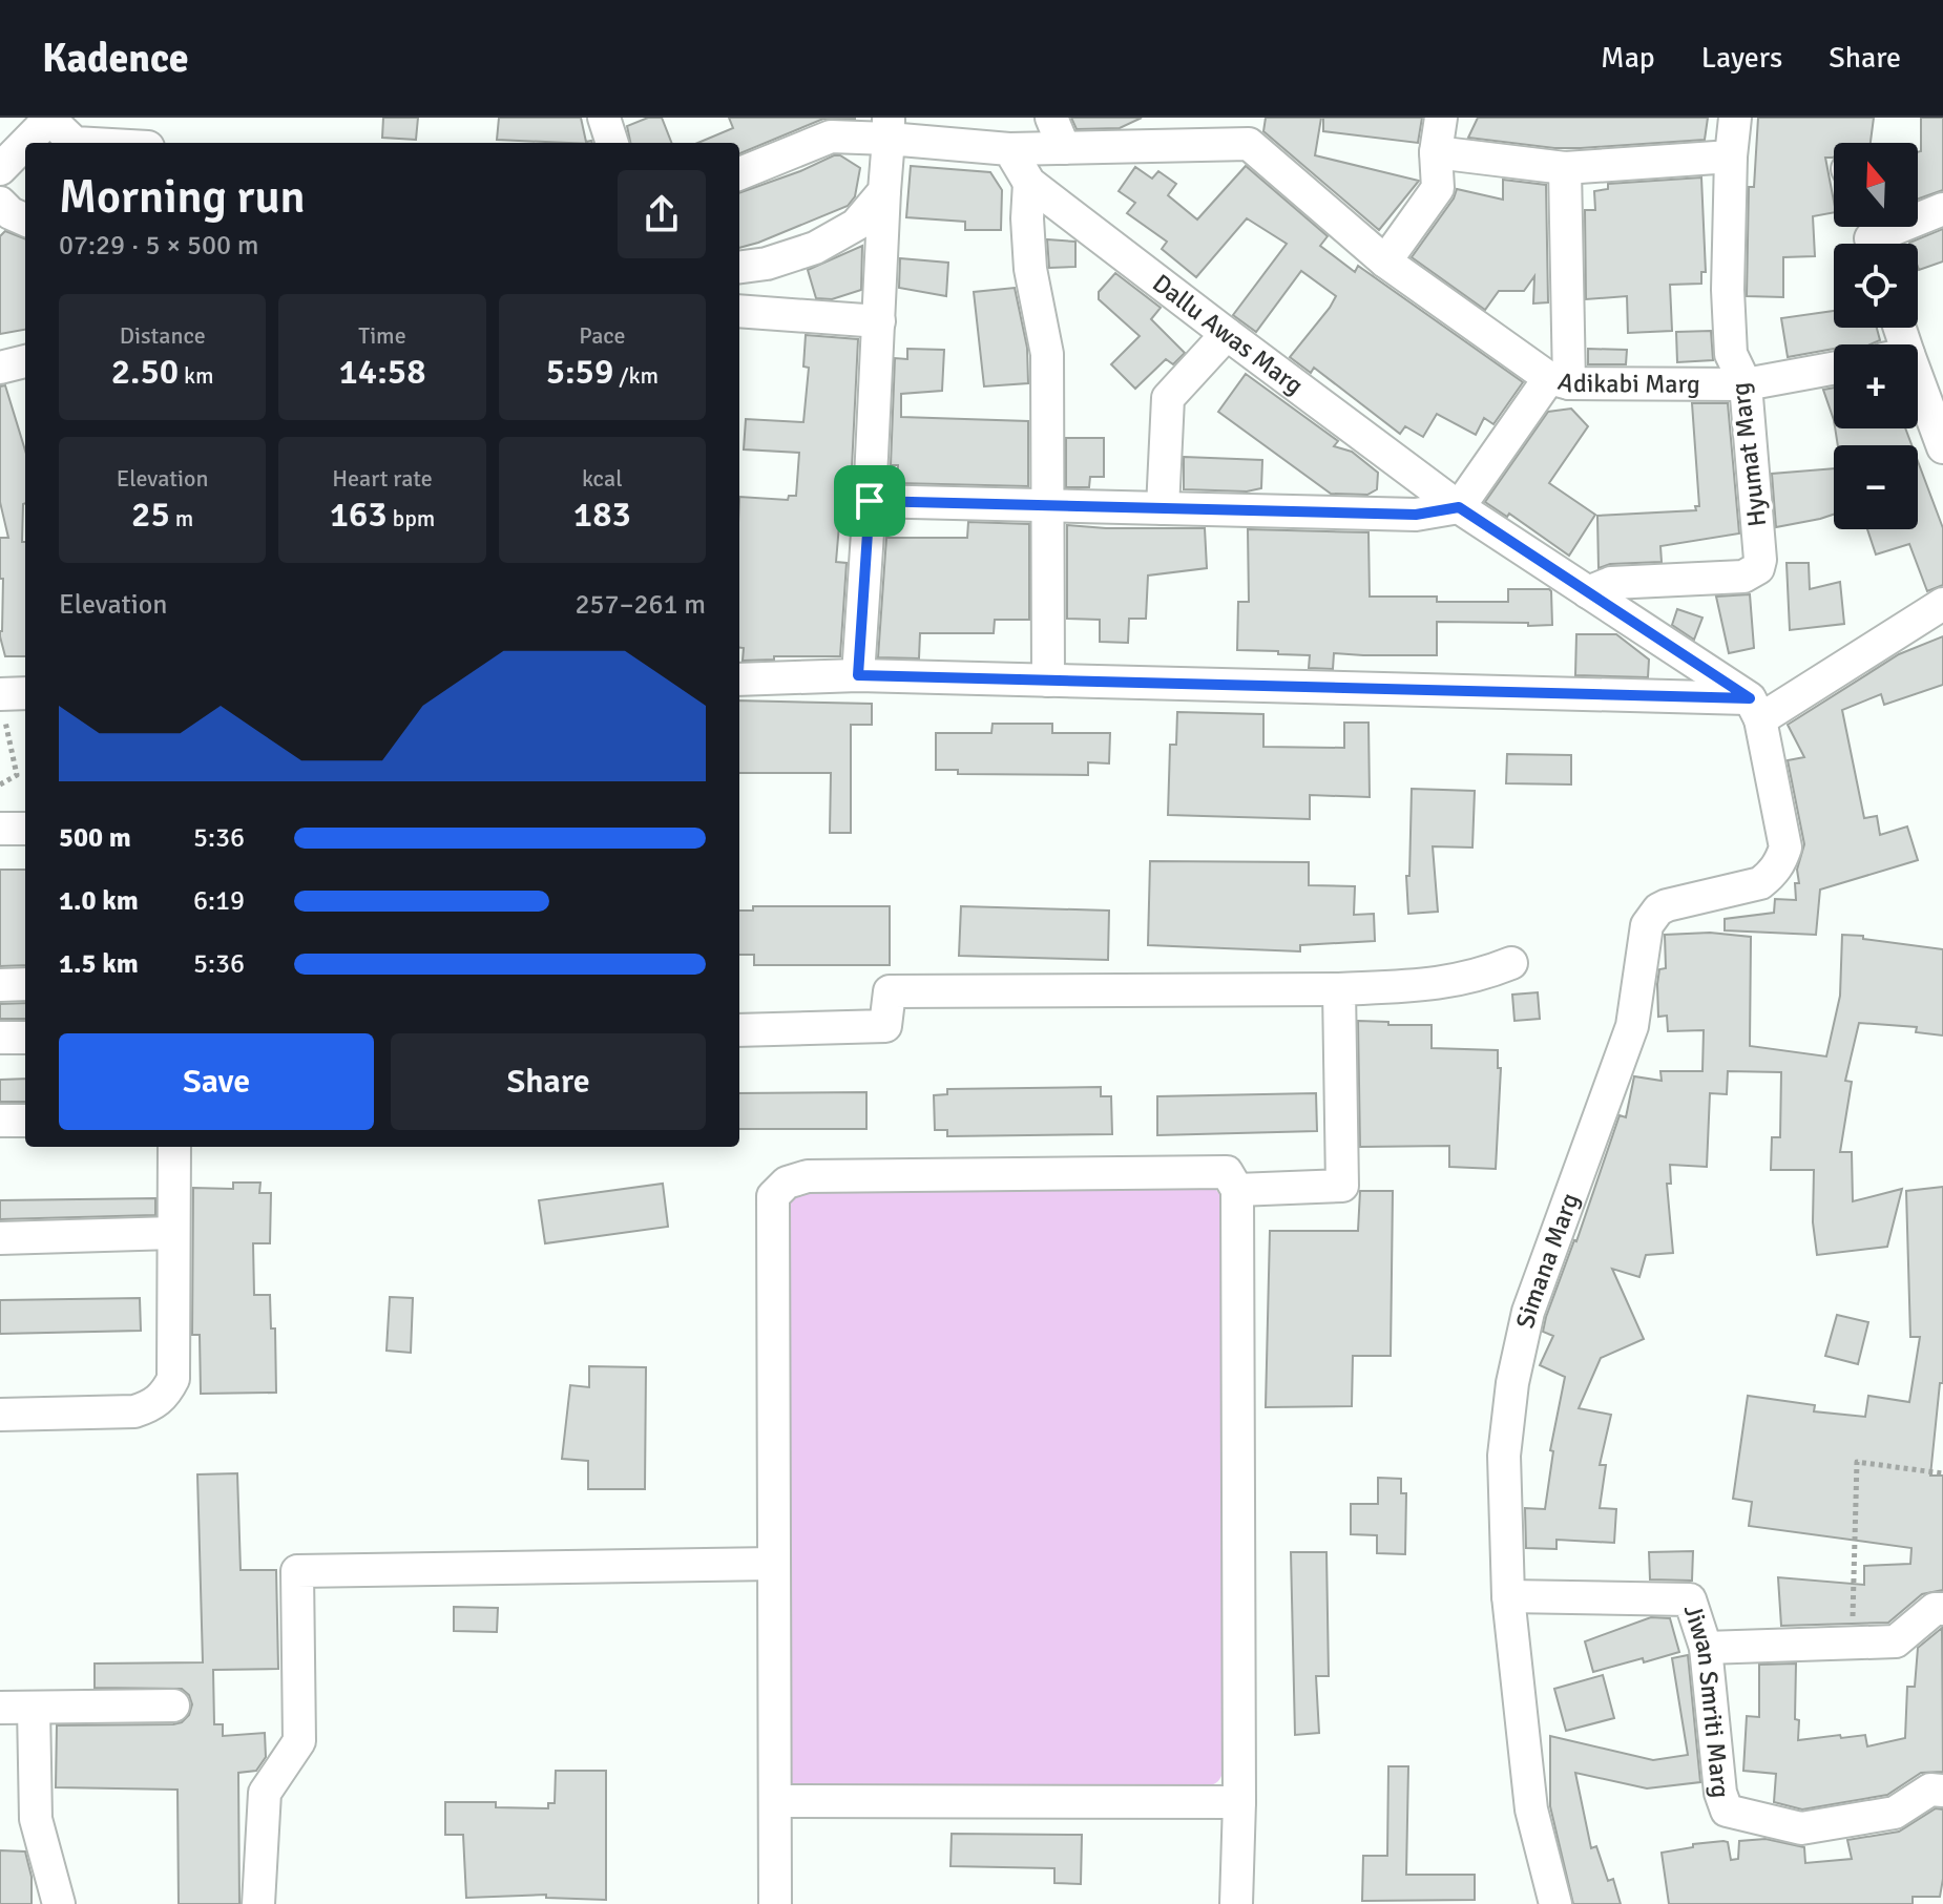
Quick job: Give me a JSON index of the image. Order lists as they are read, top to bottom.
{
  "streets": {
    "street": [
      "Dallu Awas Marg",
      "Adikabi Marg",
      "Hyumat Marg",
      "Simana Marg",
      "Jiwan Smriti Marg"
    ]
  },
  "crossings": [
    ["Dallu Awas Marg", "Adikabi Marg"],
    ["Dallu Awas Marg", "Hyumat Marg"],
    ["Dallu Awas Marg", "Simana Marg"],
    ["Adikabi Marg", "Hyumat Marg"],
    ["Simana Marg", "Jiwan Smriti Marg"]
  ],
  "north": "top",
  "page": {
    "header": "Kadence",
    "nav": ["Map", "Layers", "Share"],
    "map_buttons": ["+", "−"],
    "heading": ["Morning run", "07:29 · 5 × 500 m"],
    "stats": [
      ["Distance", "2.50 km"],
      ["Time", "14:58"],
      ["Pace", "5:59 /km"],
      ["Elevation", "25 m"],
      ["Heart rate", "163 bpm"],
      ["kcal", "183"]
    ],
    "chart": ["Elevation", "257–261 m"],
    "list": [
      {
        "name": "500 m",
        "note": "5:36"
      },
      {
        "name": "1.0 km",
        "note": "6:19"
      },
      {
        "name": "1.5 km",
        "note": "5:36"
      }
    ],
    "buttons": ["Save", "Share"]
  }
}
